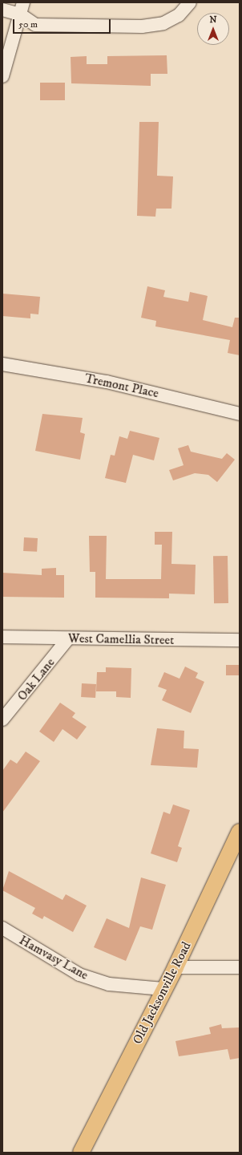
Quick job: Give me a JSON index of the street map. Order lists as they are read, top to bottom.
{
  "streets": {
    "main road": ["Old Jacksonville Road"],
    "street": [
      "Tremont Place",
      "West Camellia Street",
      "Oak Lane",
      "Hamvasy Lane"
    ]
  },
  "crossings": [
    ["West Camellia Street", "Oak Lane"],
    ["Hamvasy Lane", "Old Jacksonville Road"]
  ],
  "scale_bar": "50 m",
  "north": "top"
}
